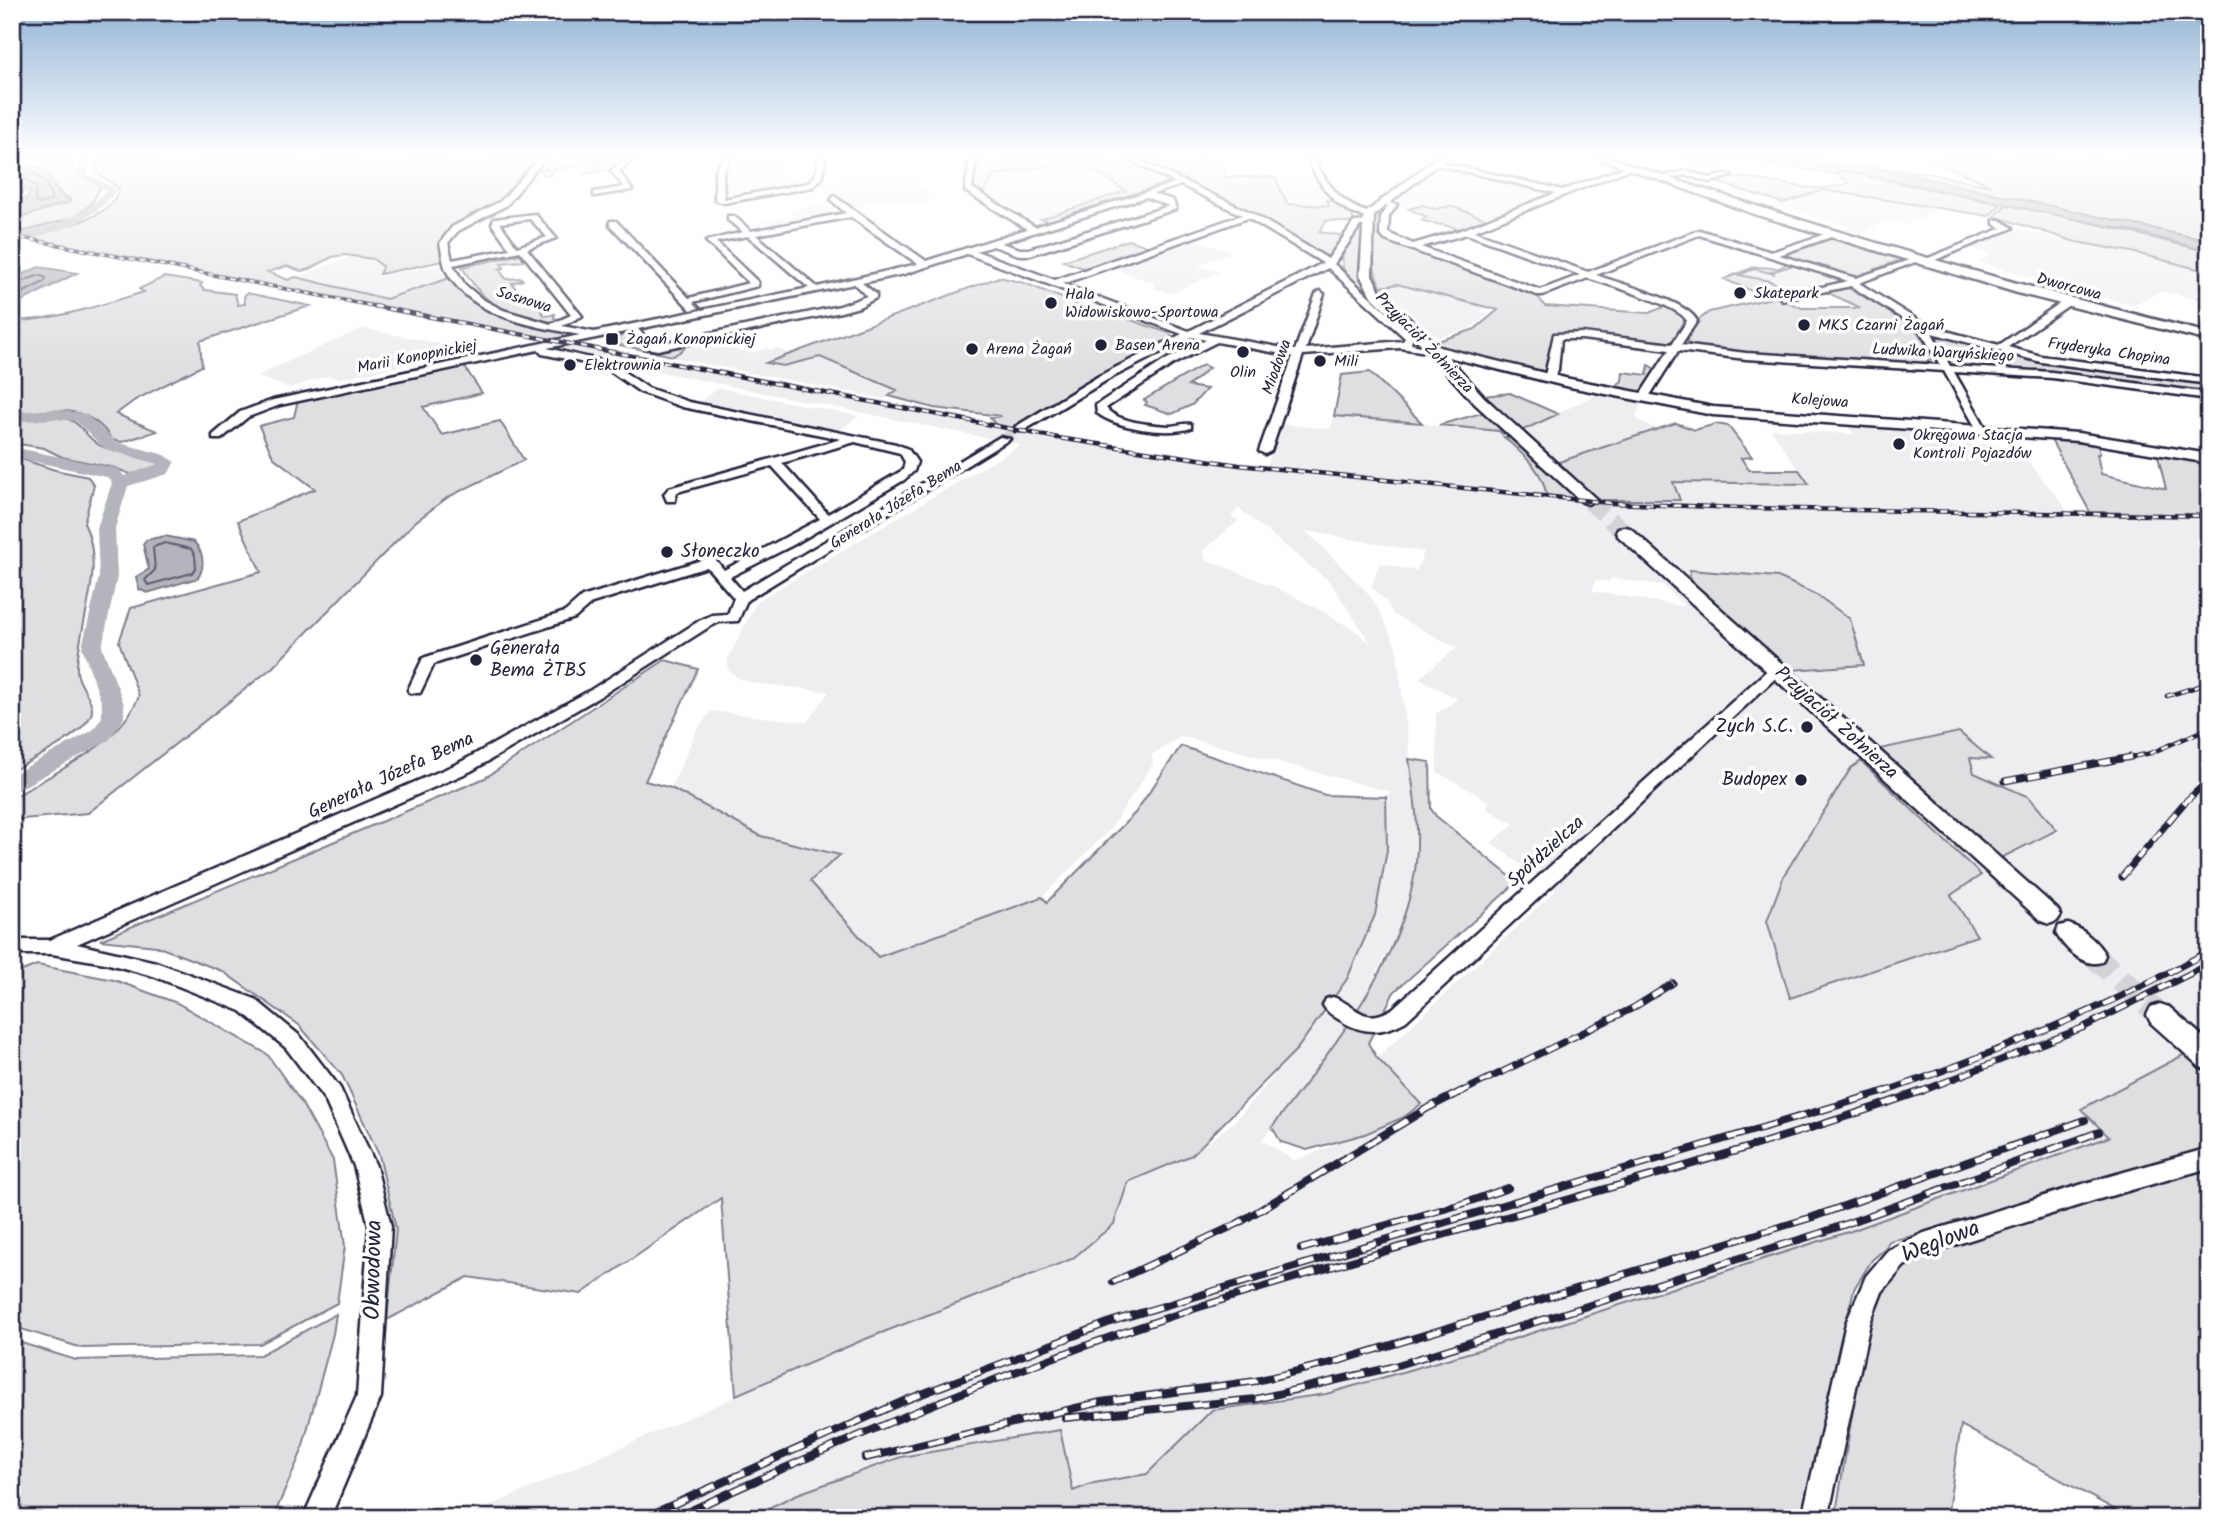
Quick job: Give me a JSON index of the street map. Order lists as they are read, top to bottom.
{
  "streets": {
    "street": [
      "Dworcowa",
      "Sosnowa",
      "Przyjaciół Żołnierza",
      "Fryderyka Chopina",
      "Ludwika Waryńskiego",
      "Marii Konopnickiej",
      "Miodowa",
      "Kolejowa",
      "Generała Józefa Bema",
      "Spółdzielcza",
      "Węglowa",
      "Obwodowa"
    ]
  },
  "crossings": [
    ["Sosnowa", "Marii Konopnickiej"],
    ["Przyjaciół Żołnierza", "Kolejowa"],
    ["Przyjaciół Żołnierza", "Spółdzielcza"],
    ["Ludwika Waryńskiego", "Kolejowa"],
    ["Marii Konopnickiej", "Generała Józefa Bema"],
    ["Generała Józefa Bema", "Obwodowa"]
  ],
  "places": {
    "other": [
      "Skatepark",
      "Hala Widowiskowo-Sportowa",
      "MKS Czarni Żagań",
      "Basen Arena",
      "Arena Żagań",
      "Olin",
      "Mili",
      "Elektrownia",
      "Okręgowa Stacja Kontroli Pojazdów",
      "Słoneczko",
      "Generała Bema ŻTBS",
      "Zych S.C.",
      "Budopex"
    ],
    "transit": ["Żagań Konopnickiej"]
  }
}
